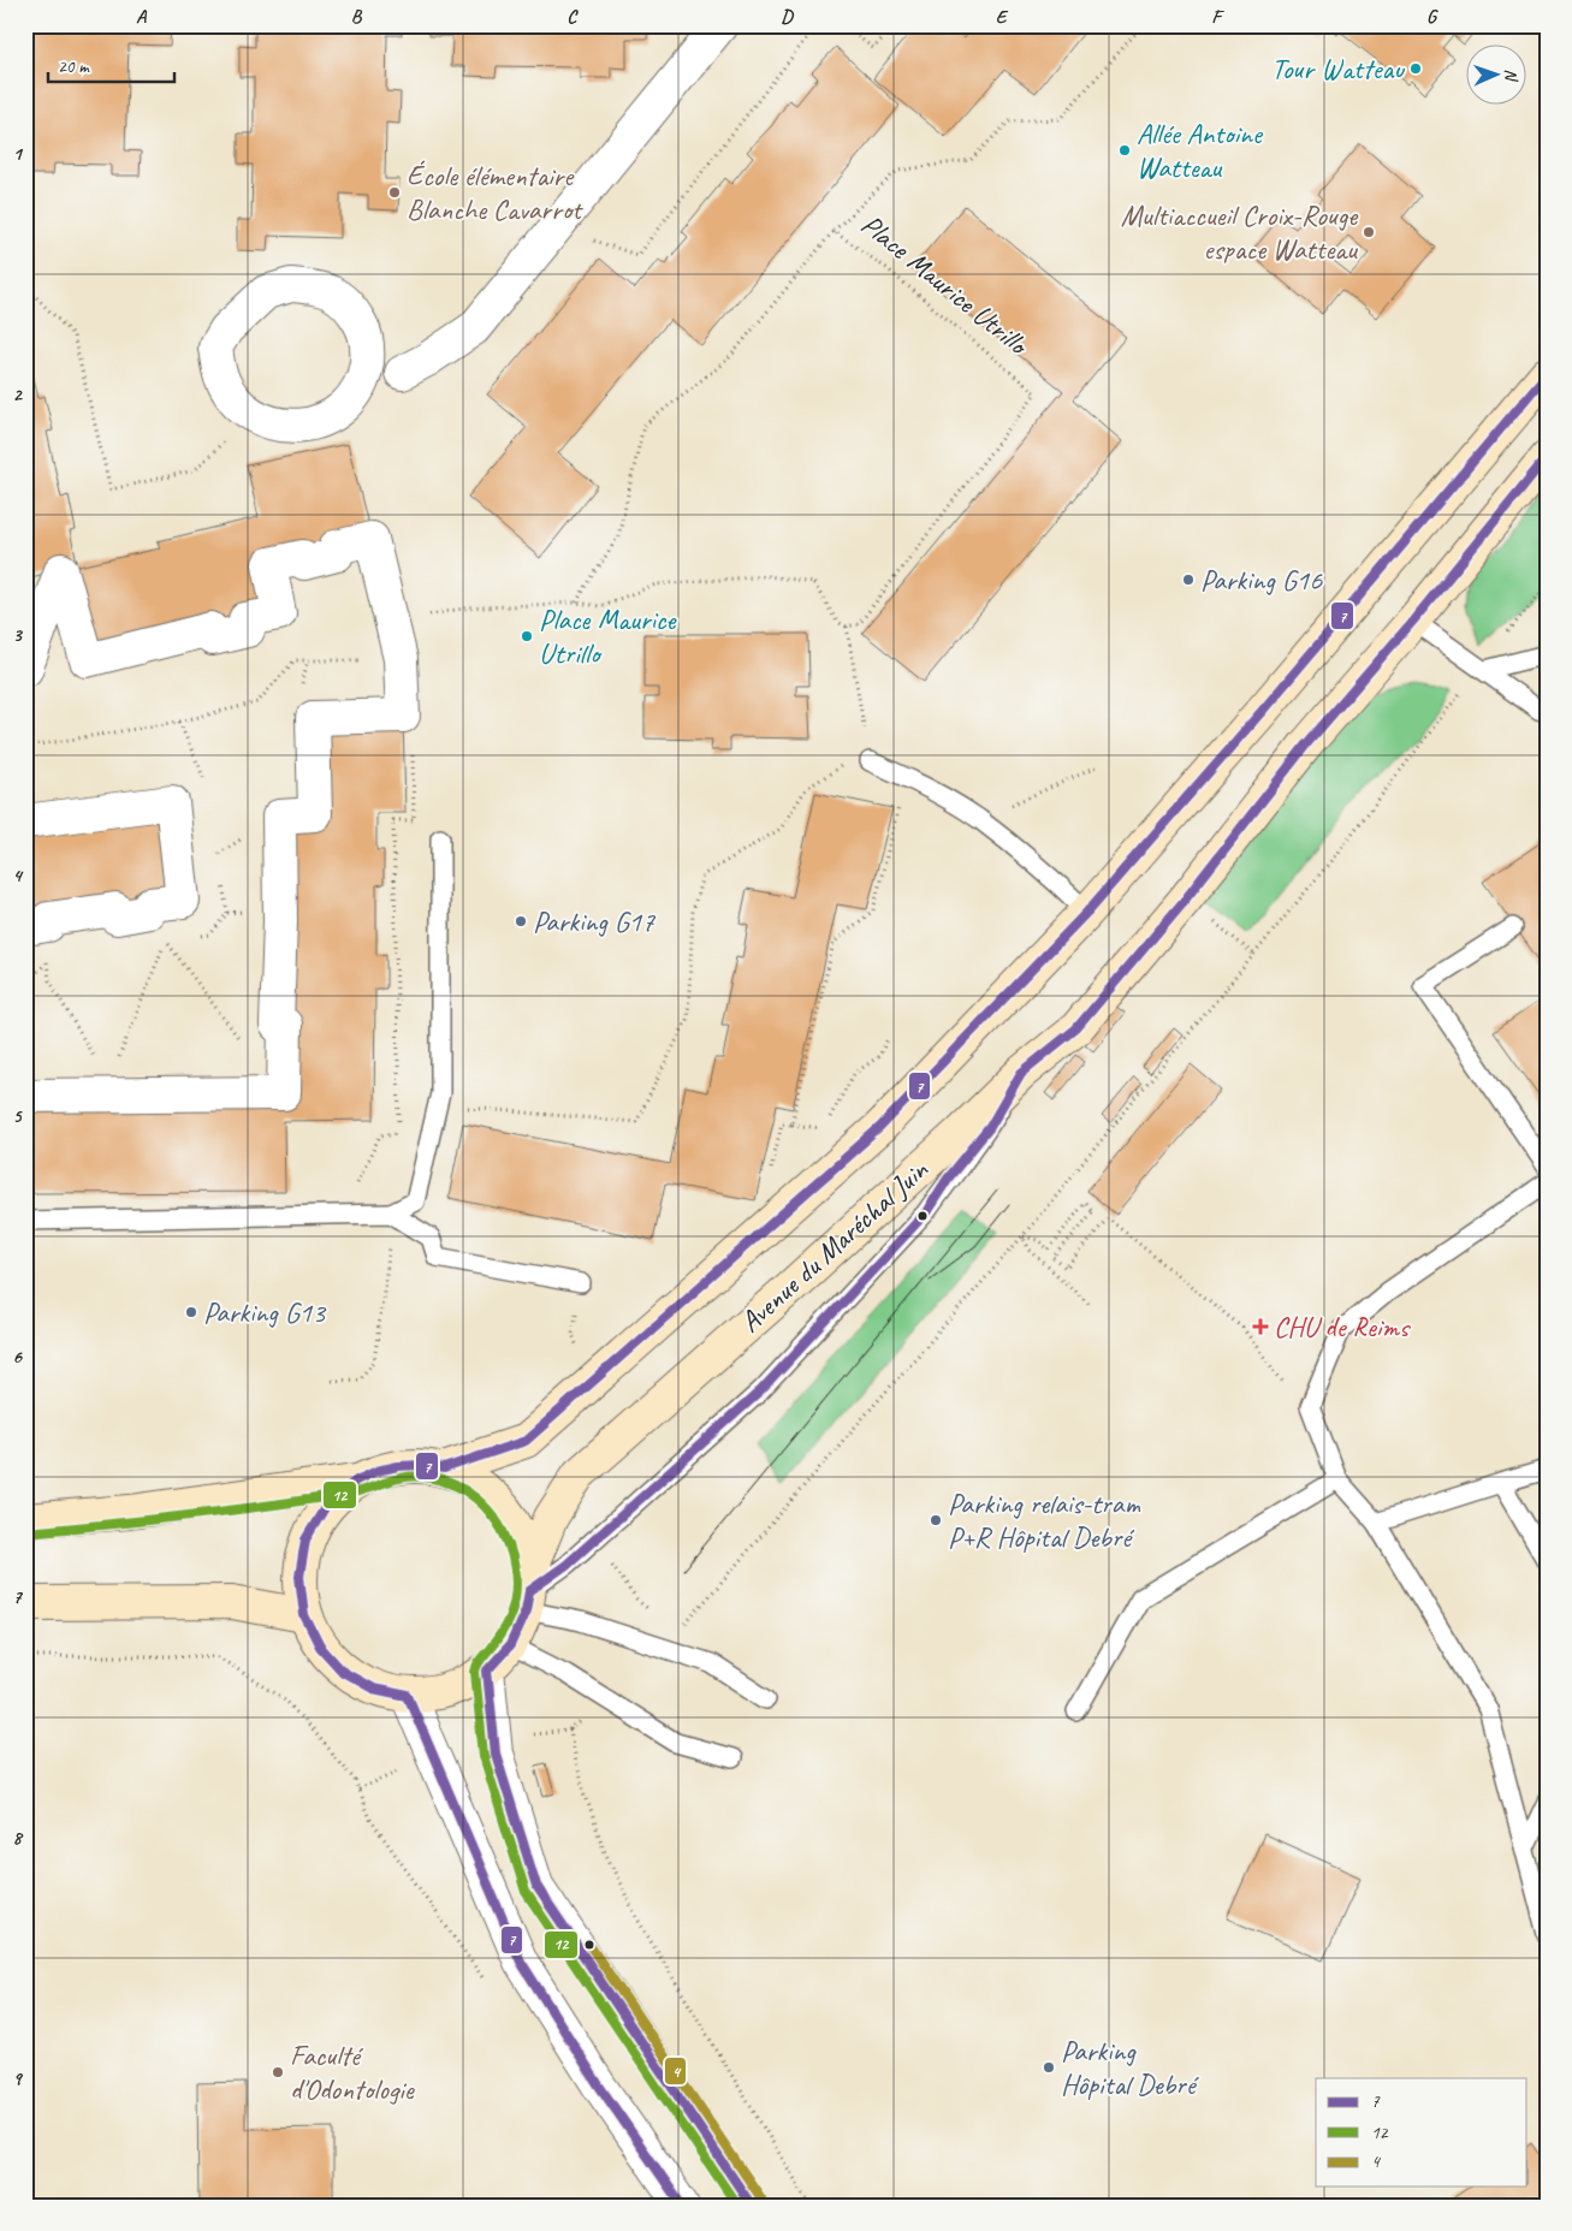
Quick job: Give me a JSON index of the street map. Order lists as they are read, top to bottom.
{
  "streets": {
    "main road": ["Avenue du Maréchal Juin"],
    "path": ["Place Maurice Utrillo"]
  },
  "places": {
    "other": [
      "Tour Watteau",
      "Allée Antoine Watteau",
      "École élémentaire Blanche Cavarrot",
      "Multiaccueil Croix-Rouge espace Watteau",
      "Parking G16",
      "Place Maurice Utrillo",
      "Parking G17",
      "Parking G13",
      "Parking relais-tram P+R Hôpital Debré",
      "Parking Hôpital Debré",
      "Faculté d'Odontologie"
    ],
    "health": ["CHU de Reims"]
  },
  "lines": ["transit line 7", "transit line 12", "transit line 4"],
  "legend": ["7", "12", "4"],
  "scale_bar": "20 m",
  "north": "right",
  "grid": {
    "columns": [
      "A",
      "B",
      "C",
      "D",
      "E",
      "F",
      "G"
    ],
    "rows": [
      "1",
      "2",
      "3",
      "4",
      "5",
      "6",
      "7",
      "8",
      "9"
    ]
  }
}
